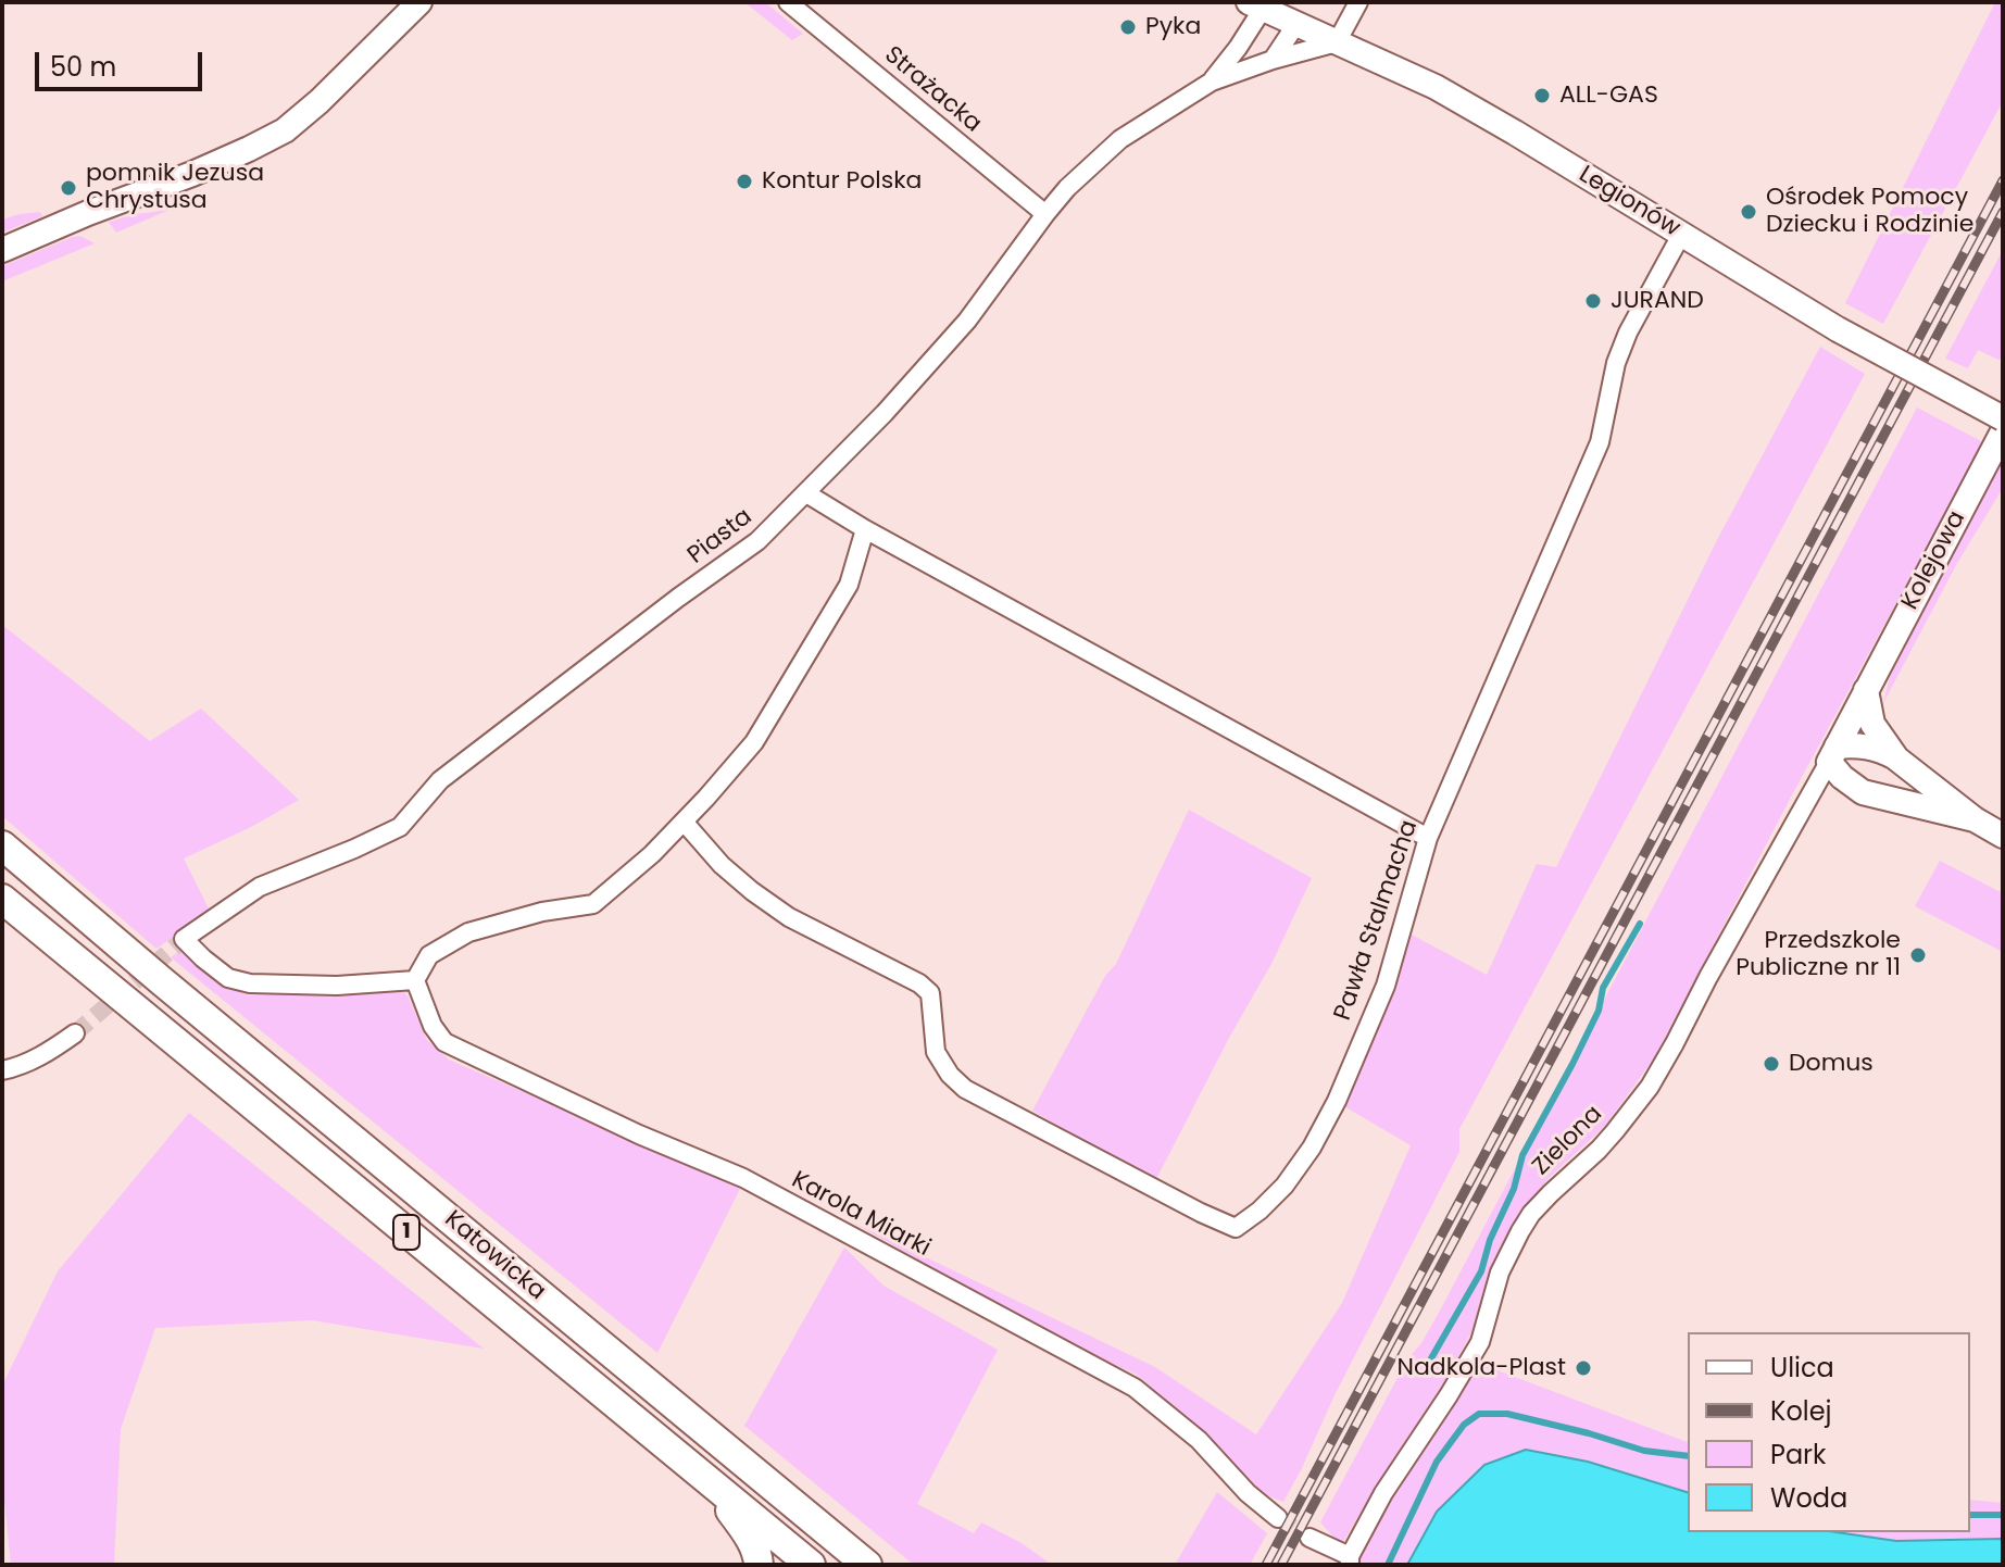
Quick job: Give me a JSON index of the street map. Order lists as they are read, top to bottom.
{
  "streets": {
    "main road": ["1", "Katowicka"],
    "street": [
      "Strażacka",
      "Legionów",
      "Piasta",
      "Kolejowa",
      "Pawła Stalmacha",
      "Zielona",
      "Karola Miarki"
    ]
  },
  "crossings": [
    ["Strażacka", "Piasta"],
    ["Legionów", "Piasta"],
    ["Legionów", "Pawła Stalmacha"],
    ["Piasta", "Karola Miarki"],
    ["Kolejowa", "Zielona"]
  ],
  "places": [
    "Pyka",
    "ALL-GAS",
    "Kontur Polska",
    "pomnik Jezusa Chrystusa",
    "Ośrodek Pomocy Dziecku i Rodzinie",
    "JURAND",
    "Przedszkole Publiczne nr 11",
    "Domus",
    "Nadkola-Plast"
  ],
  "legend": [
    "Ulica",
    "Kolej",
    "Park",
    "Woda"
  ],
  "scale_bar": "50 m"
}
